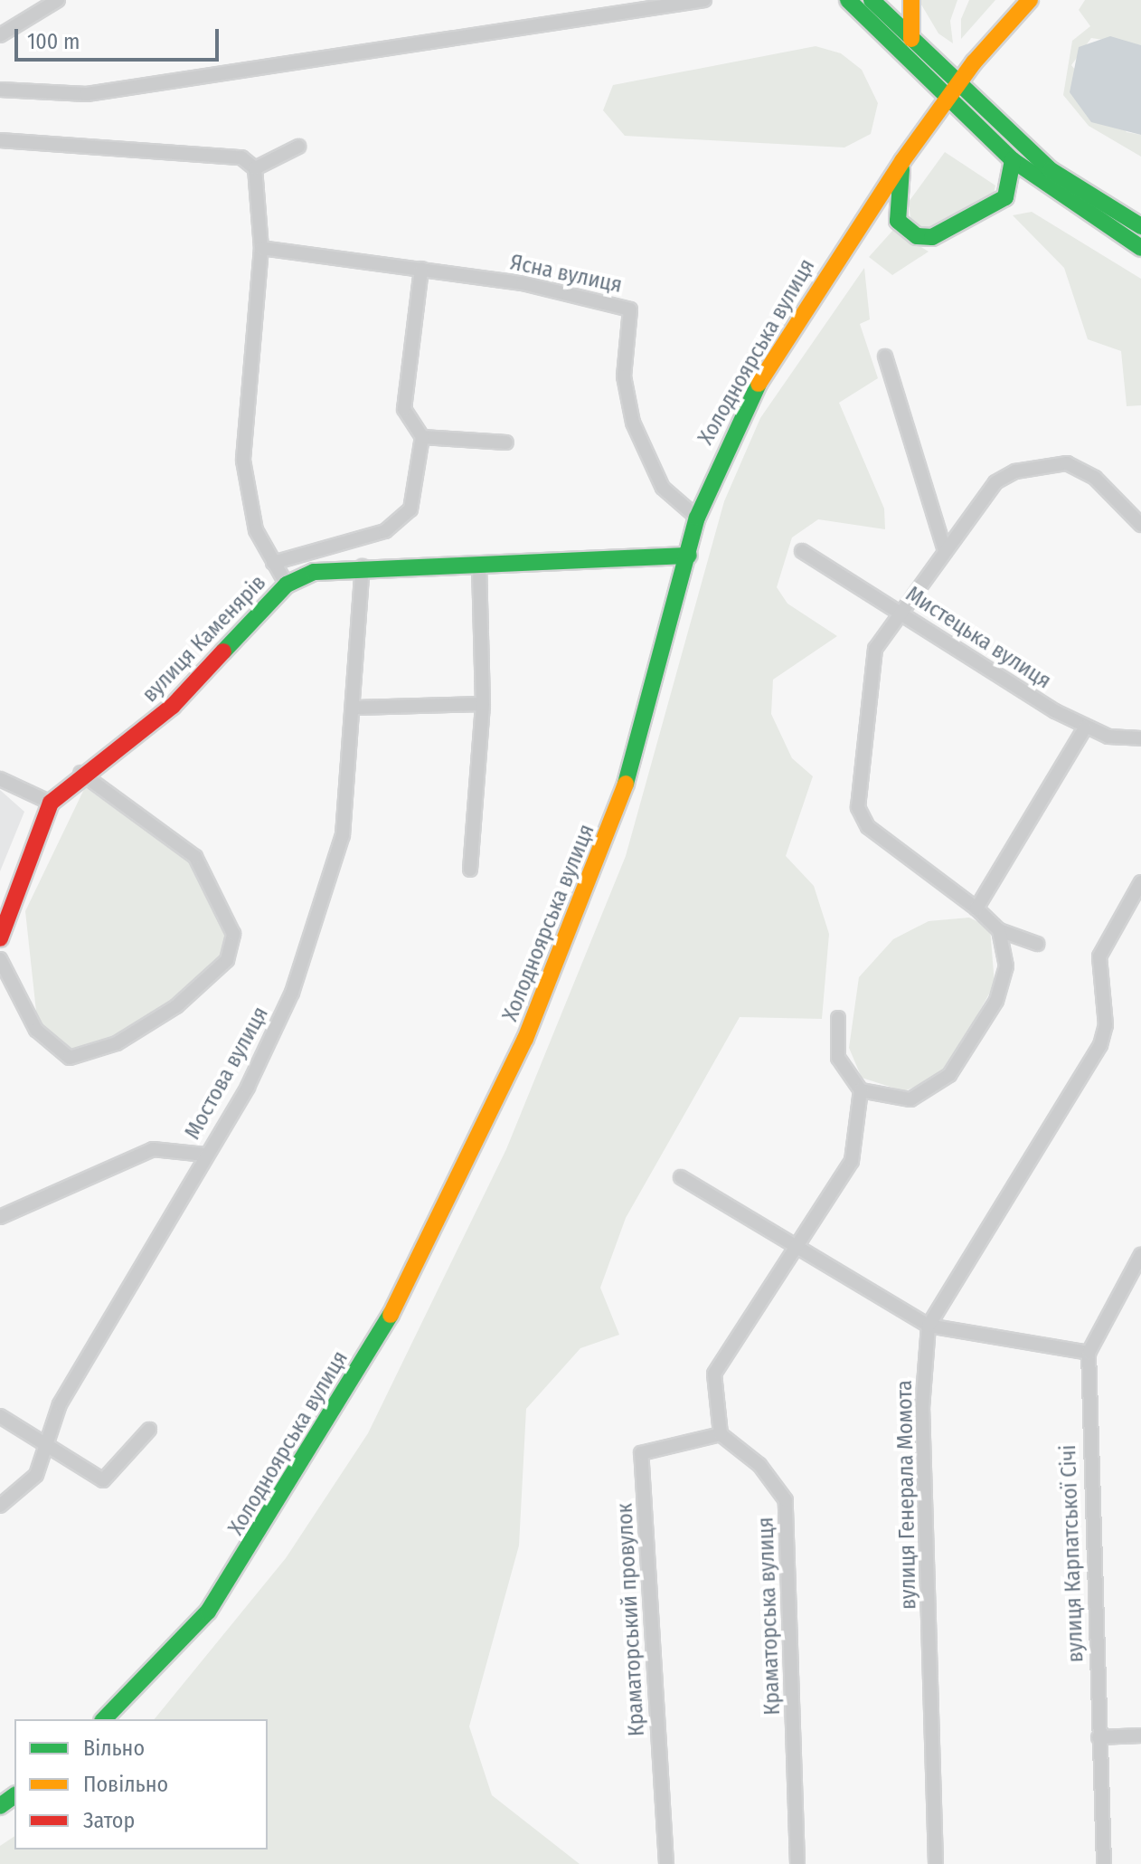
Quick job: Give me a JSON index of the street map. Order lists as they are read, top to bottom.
{
  "streets": {
    "main road": ["Холодноярська вулиця", "вулиця Каменярів"],
    "street": [
      "Ясна вулиця",
      "Мистецька вулиця",
      "Мостова вулиця",
      "вулиця Генерала Момота",
      "вулиця Карпатської Січі",
      "Краматорська вулиця",
      "Краматорський провулок"
    ]
  },
  "crossings": [
    ["Ясна вулиця", "Холодноярська вулиця"],
    ["Холодноярська вулиця", "вулиця Каменярів"],
    ["вулиця Каменярів", "Мостова вулиця"],
    ["Краматорська вулиця", "Краматорський провулок"]
  ],
  "legend": ["Вільно", "Повільно", "Затор"],
  "scale_bar": "100 m"
}
